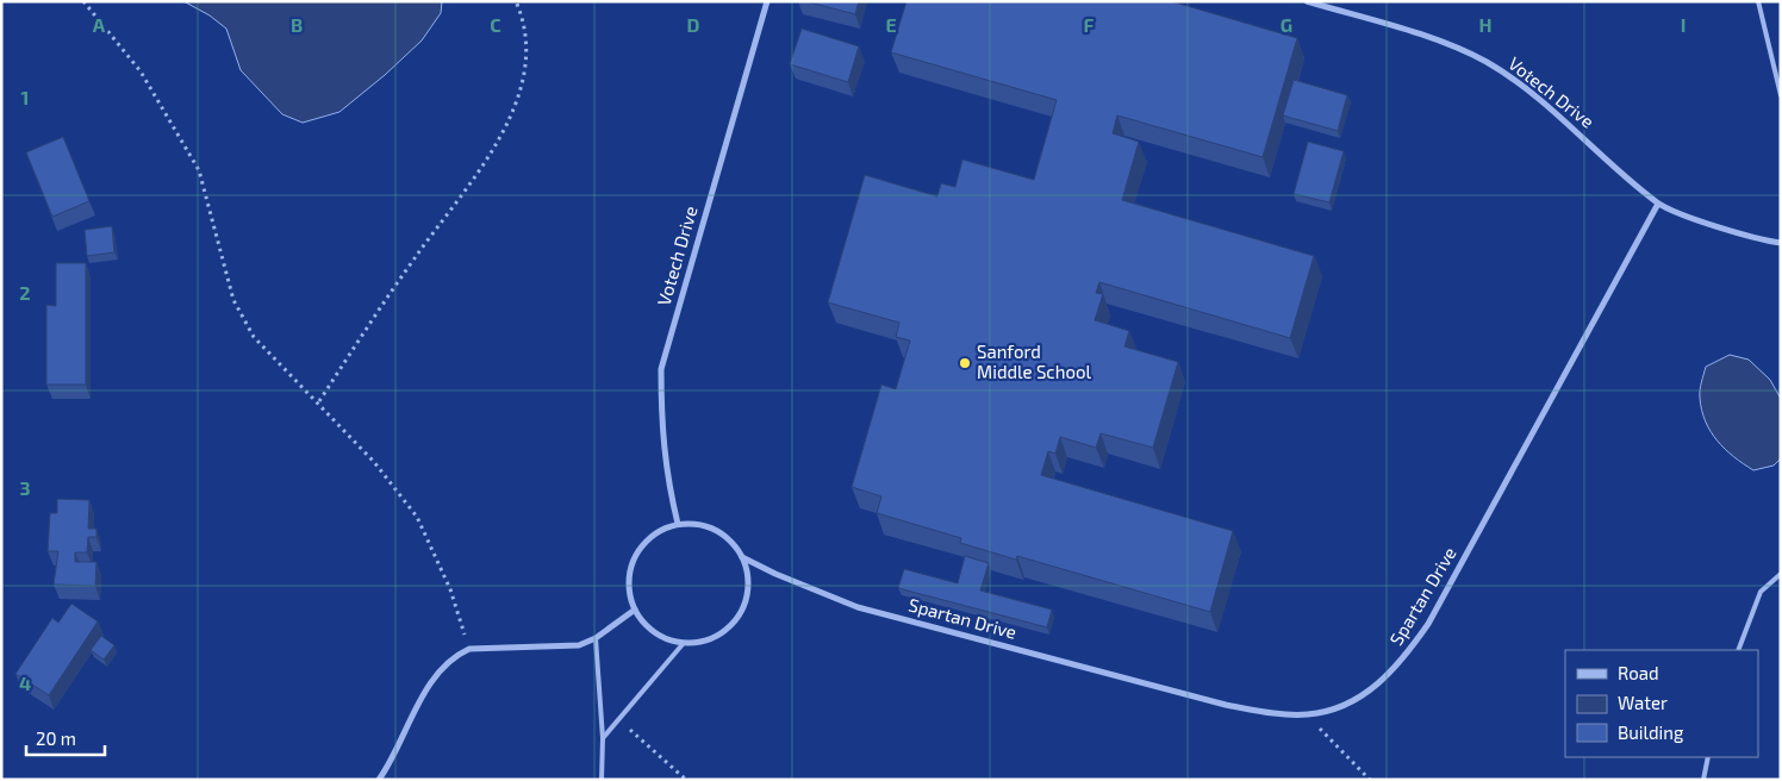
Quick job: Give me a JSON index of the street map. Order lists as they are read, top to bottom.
{
  "streets": {
    "street": ["Votech Drive", "Spartan Drive"]
  },
  "crossings": [
    ["Votech Drive", "Spartan Drive"]
  ],
  "places": ["Sanford Middle School"],
  "legend": ["Road", "Water", "Building"],
  "scale_bar": "20 m",
  "grid": {
    "columns": [
      "A",
      "B",
      "C",
      "D",
      "E",
      "F",
      "G",
      "H",
      "I"
    ],
    "rows": [
      "1",
      "2",
      "3",
      "4"
    ]
  }
}
